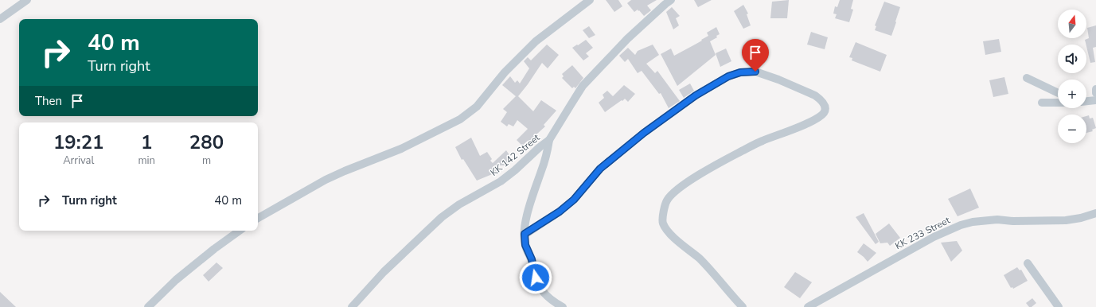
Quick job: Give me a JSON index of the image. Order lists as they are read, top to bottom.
{
  "streets": {
    "street": ["KK 142 Street", "KK 233 Street"]
  },
  "north": "top",
  "page": {
    "map_buttons": ["+", "−"],
    "turn": ["40 m", "Turn right"],
    "then": "Then",
    "eta": [
      "19:21",
      "Arrival",
      "1",
      "min",
      "280",
      "m"
    ],
    "list": [
      {
        "name": "Turn right",
        "value": "40 m"
      }
    ]
  }
}
